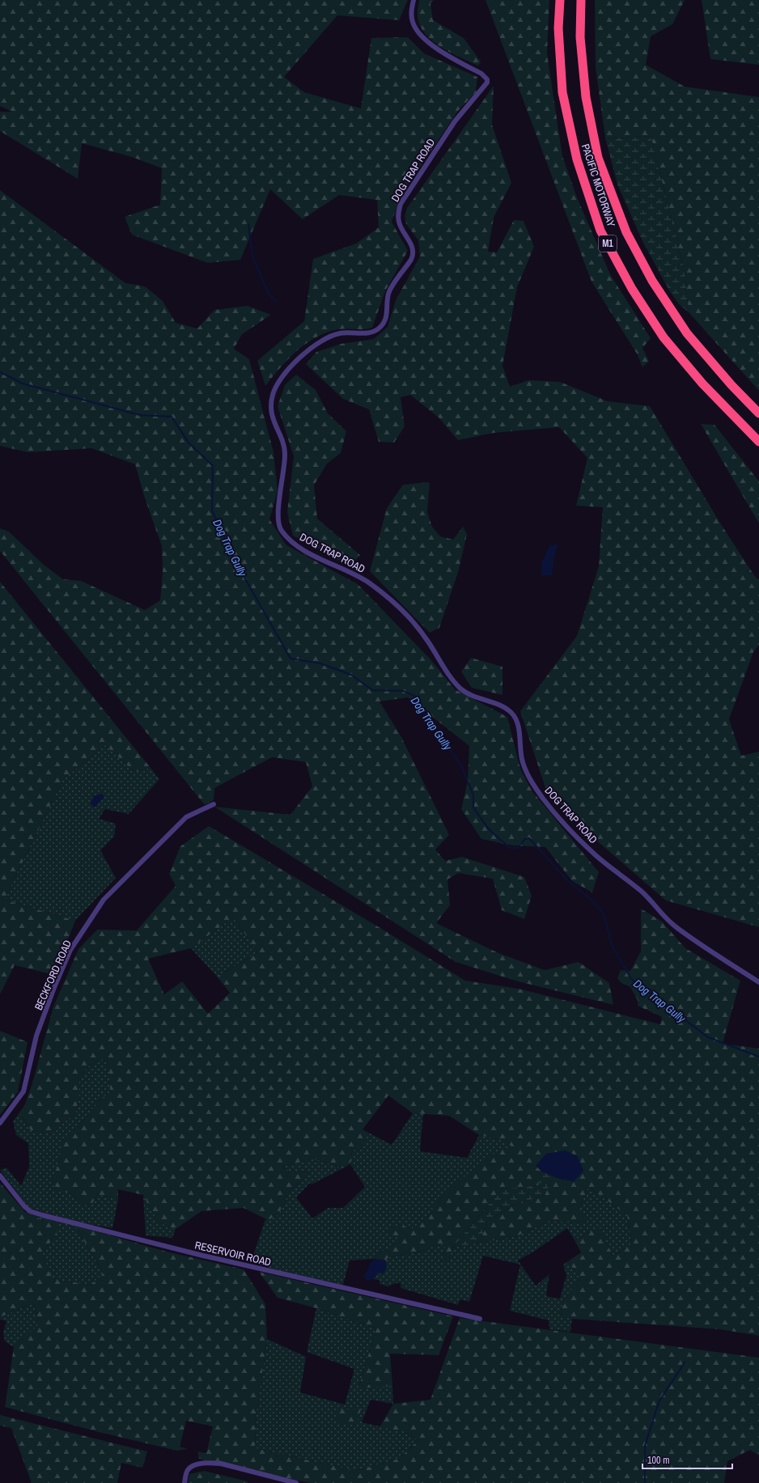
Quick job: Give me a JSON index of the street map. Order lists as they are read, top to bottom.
{
  "streets": {
    "highway": ["PACIFIC MOTORWAY", "M1"],
    "street": ["DOG TRAP ROAD", "BECKFORD ROAD", "RESERVOIR ROAD"]
  },
  "water": ["Dog Trap Gully"],
  "scale_bar": "100 m"
}
